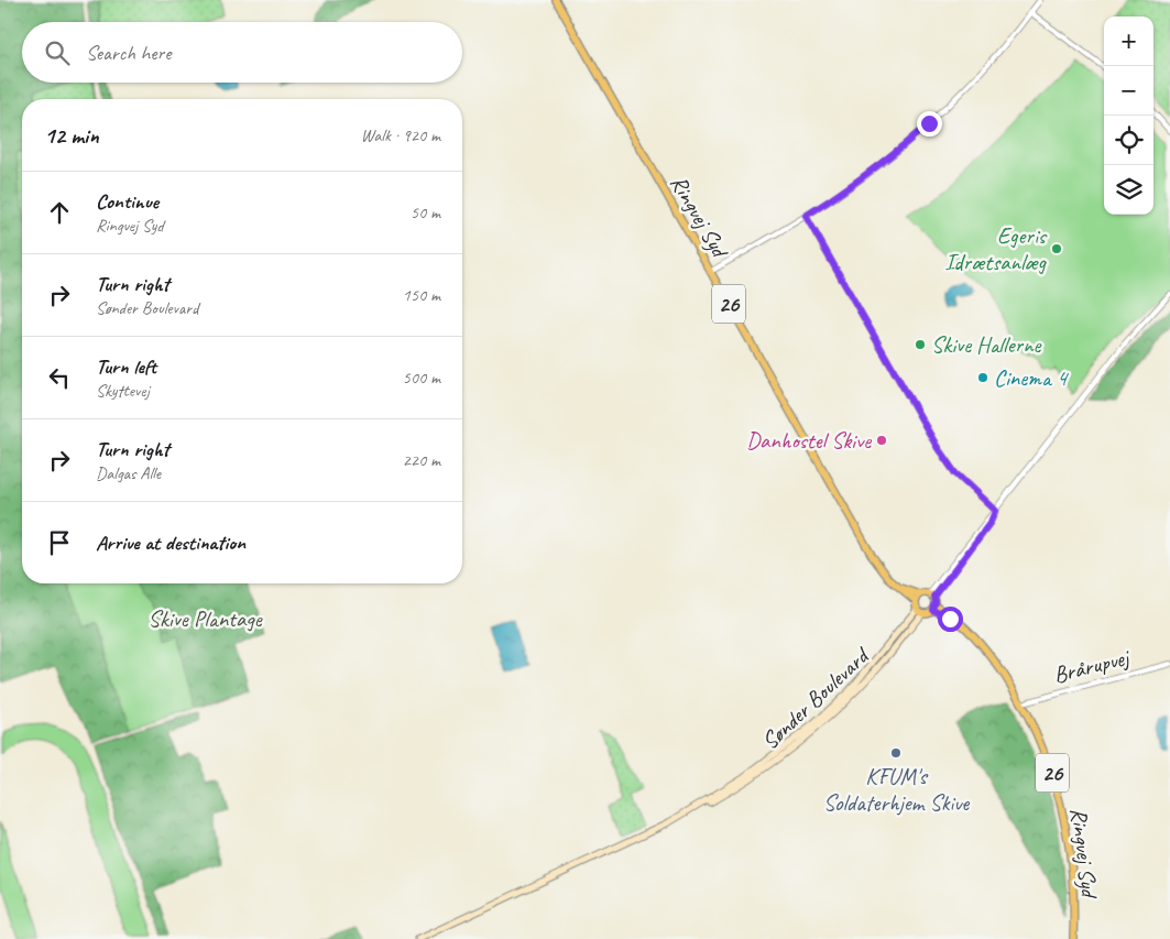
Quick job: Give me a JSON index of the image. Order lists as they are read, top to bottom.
{
  "streets": {
    "main road": ["Ringvej Syd", "26", "Sønder Boulevard"],
    "street": ["Brårupvej"]
  },
  "crossings": [
    ["Ringvej Syd", "26"],
    ["Ringvej Syd", "Brårupvej"],
    ["Ringvej Syd", "Sønder Boulevard"]
  ],
  "parks": ["Skive Plantage"],
  "places": [
    "Egeris Idrætsanlæg",
    "Skive Hallerne",
    "Cinema 4",
    "Danhostel Skive",
    "KFUM's Soldaterhjem Skive"
  ],
  "page": {
    "map_buttons": ["+", "−"],
    "search": "Search here",
    "heading": ["12 min", "Walk · 920 m"],
    "list": [
      ["Continue", "Ringvej Syd", "50 m"],
      ["Turn right", "Sønder Boulevard", "150 m"],
      ["Turn left", "Skyttevej", "500 m"],
      ["Turn right", "Dalgas Alle", "220 m"],
      "Arrive at destination"
    ]
  }
}
